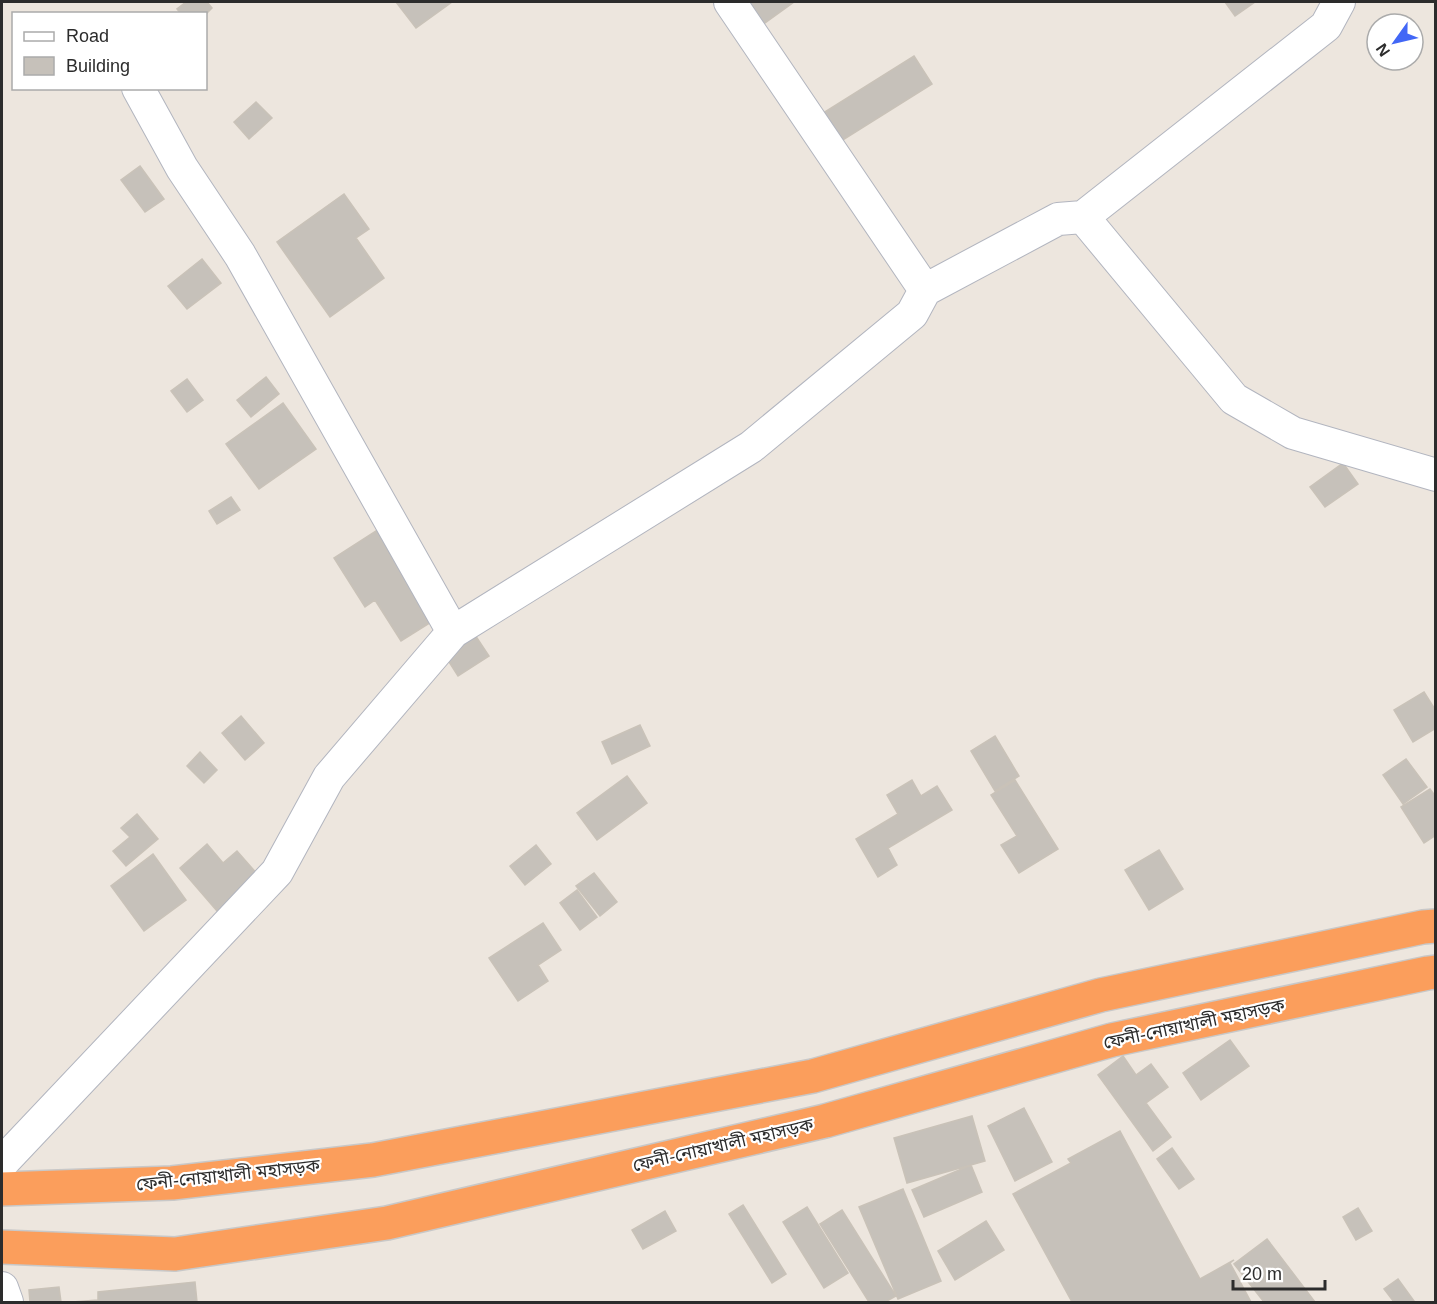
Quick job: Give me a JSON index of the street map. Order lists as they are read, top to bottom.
{
  "streets": {
    "highway": ["ফেনী-নোয়াখালী মহাসড়ক"]
  },
  "legend": ["Road", "Building"],
  "scale_bar": "20 m",
  "north": "bottom left"
}
